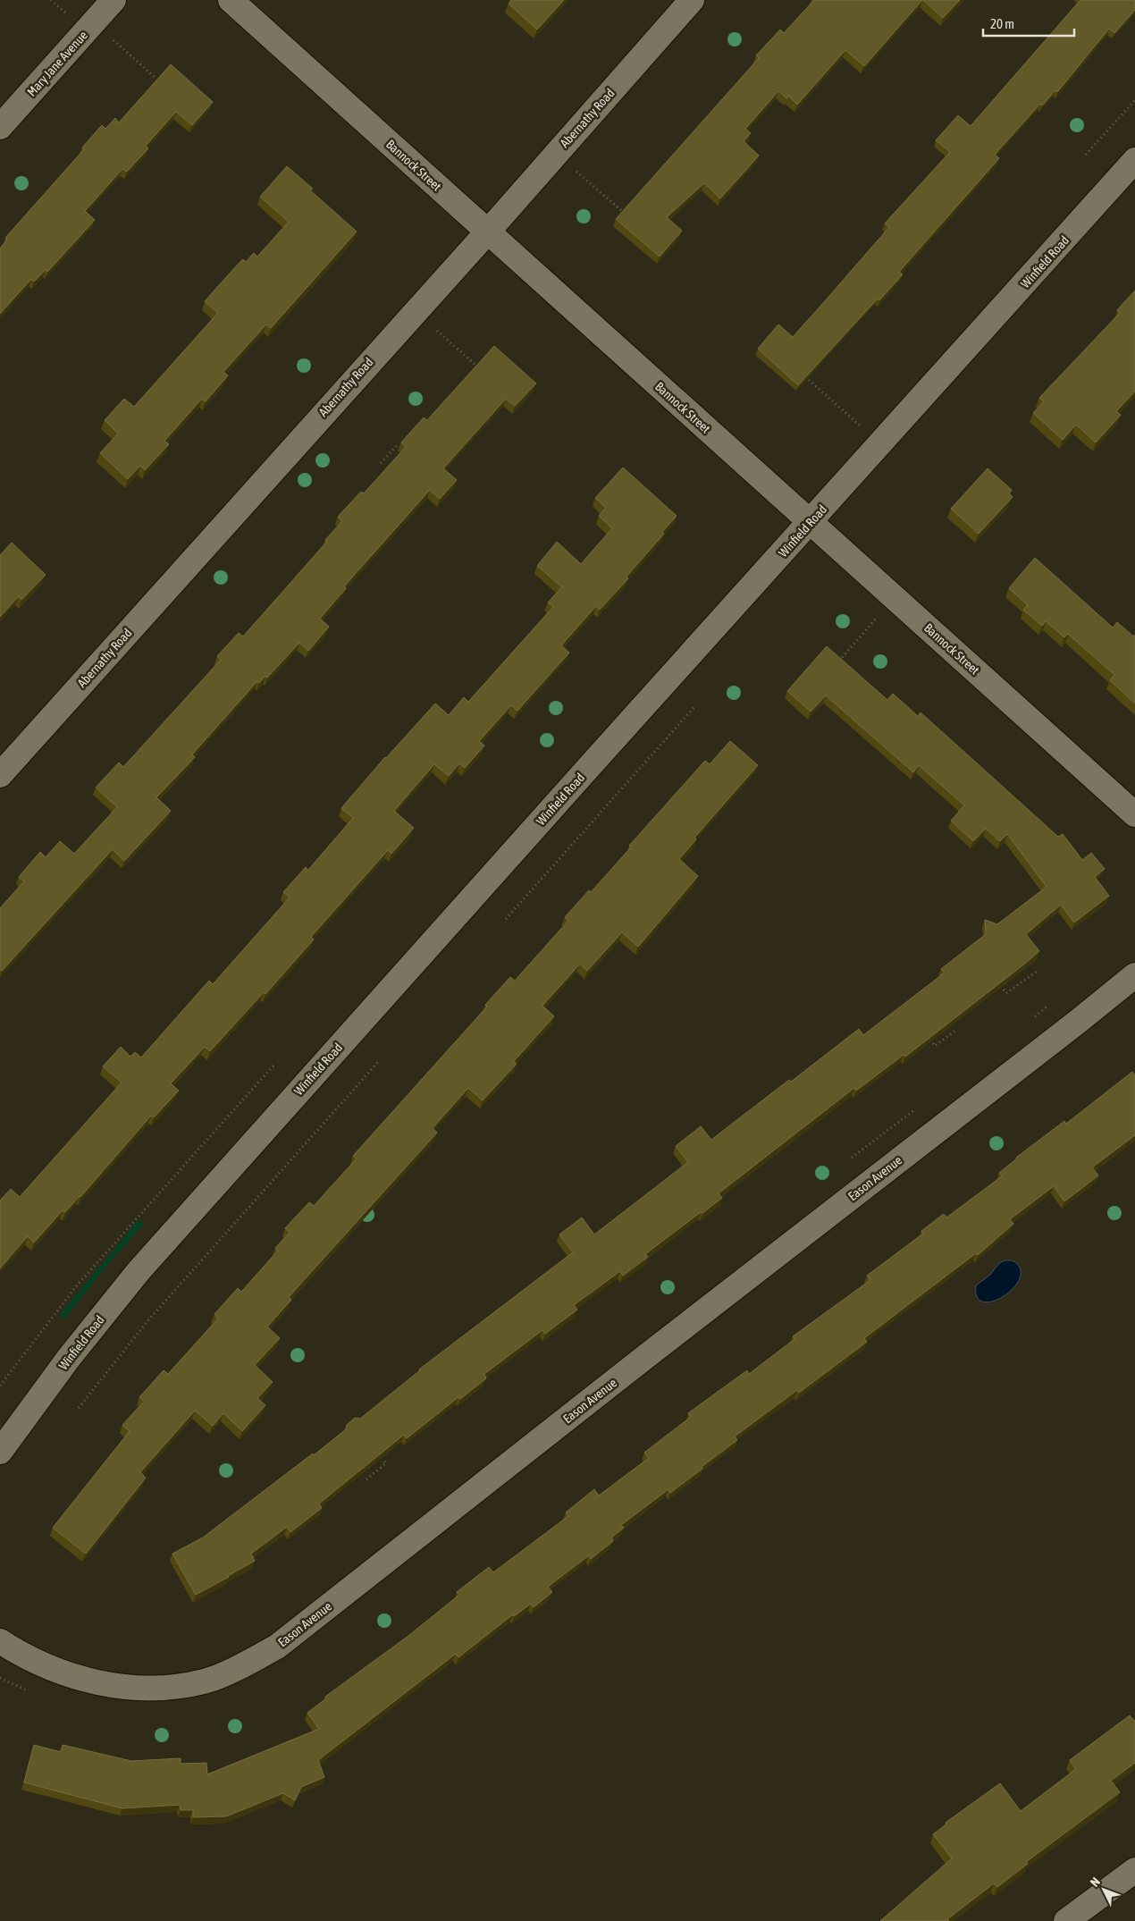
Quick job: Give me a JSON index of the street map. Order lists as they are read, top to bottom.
{
  "streets": {
    "street": [
      "Mary Jane Avenue",
      "Abernathy Road",
      "Bannock Street",
      "Winfield Road",
      "Eason Avenue"
    ]
  },
  "crossings": [
    ["Abernathy Road", "Bannock Street"],
    ["Bannock Street", "Winfield Road"]
  ],
  "scale_bar": "20 m",
  "north": "top left"
}
